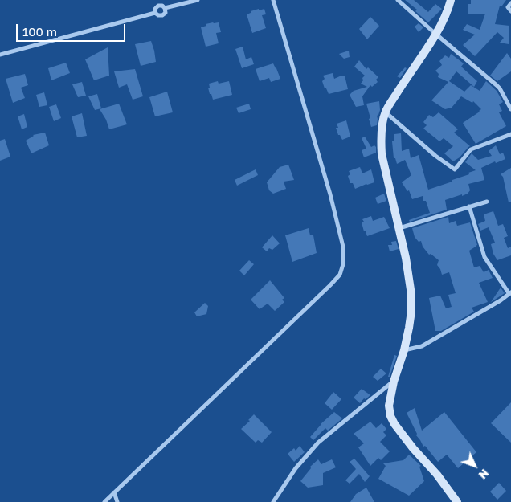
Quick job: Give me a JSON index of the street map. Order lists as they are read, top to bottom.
{
  "scale_bar": "100 m",
  "north": "bottom right"
}
